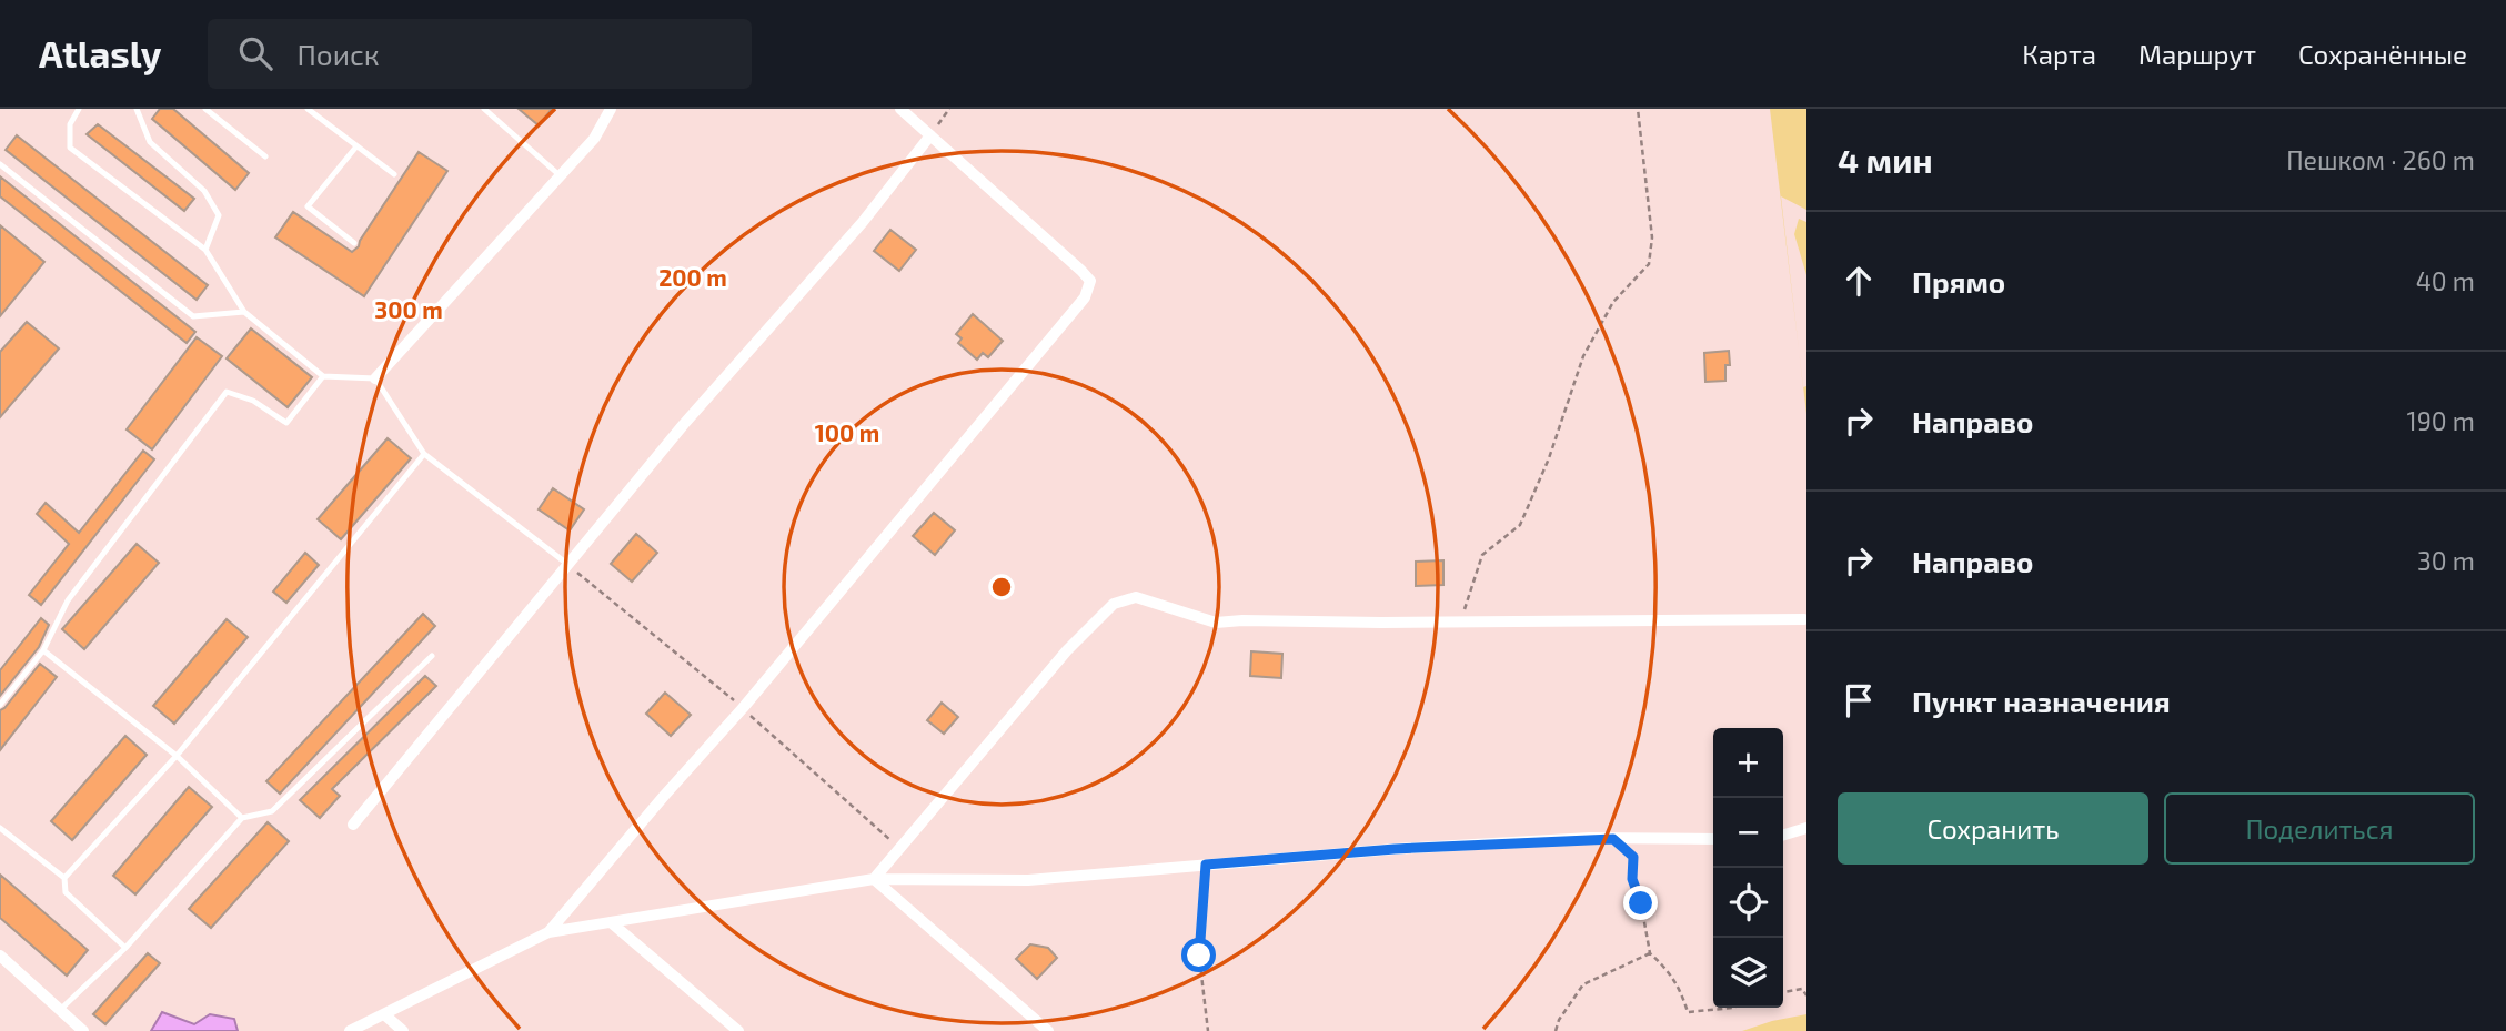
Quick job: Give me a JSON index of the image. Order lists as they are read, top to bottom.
{
  "page": {
    "header": "Atlasly",
    "search": "Поиск",
    "nav": ["Карта", "Маршрут", "Сохранённые"],
    "heading": ["4 мин", "Пешком · 260 m"],
    "list": [
      ["Прямо", "40 m"],
      ["Направо", "190 m"],
      ["Направо", "30 m"],
      "Пункт назначения"
    ],
    "map_buttons": ["+", "−"],
    "buttons": ["Сохранить", "Поделиться"]
  },
  "rings": ["200 m", "300 m", "100 m"]
}
